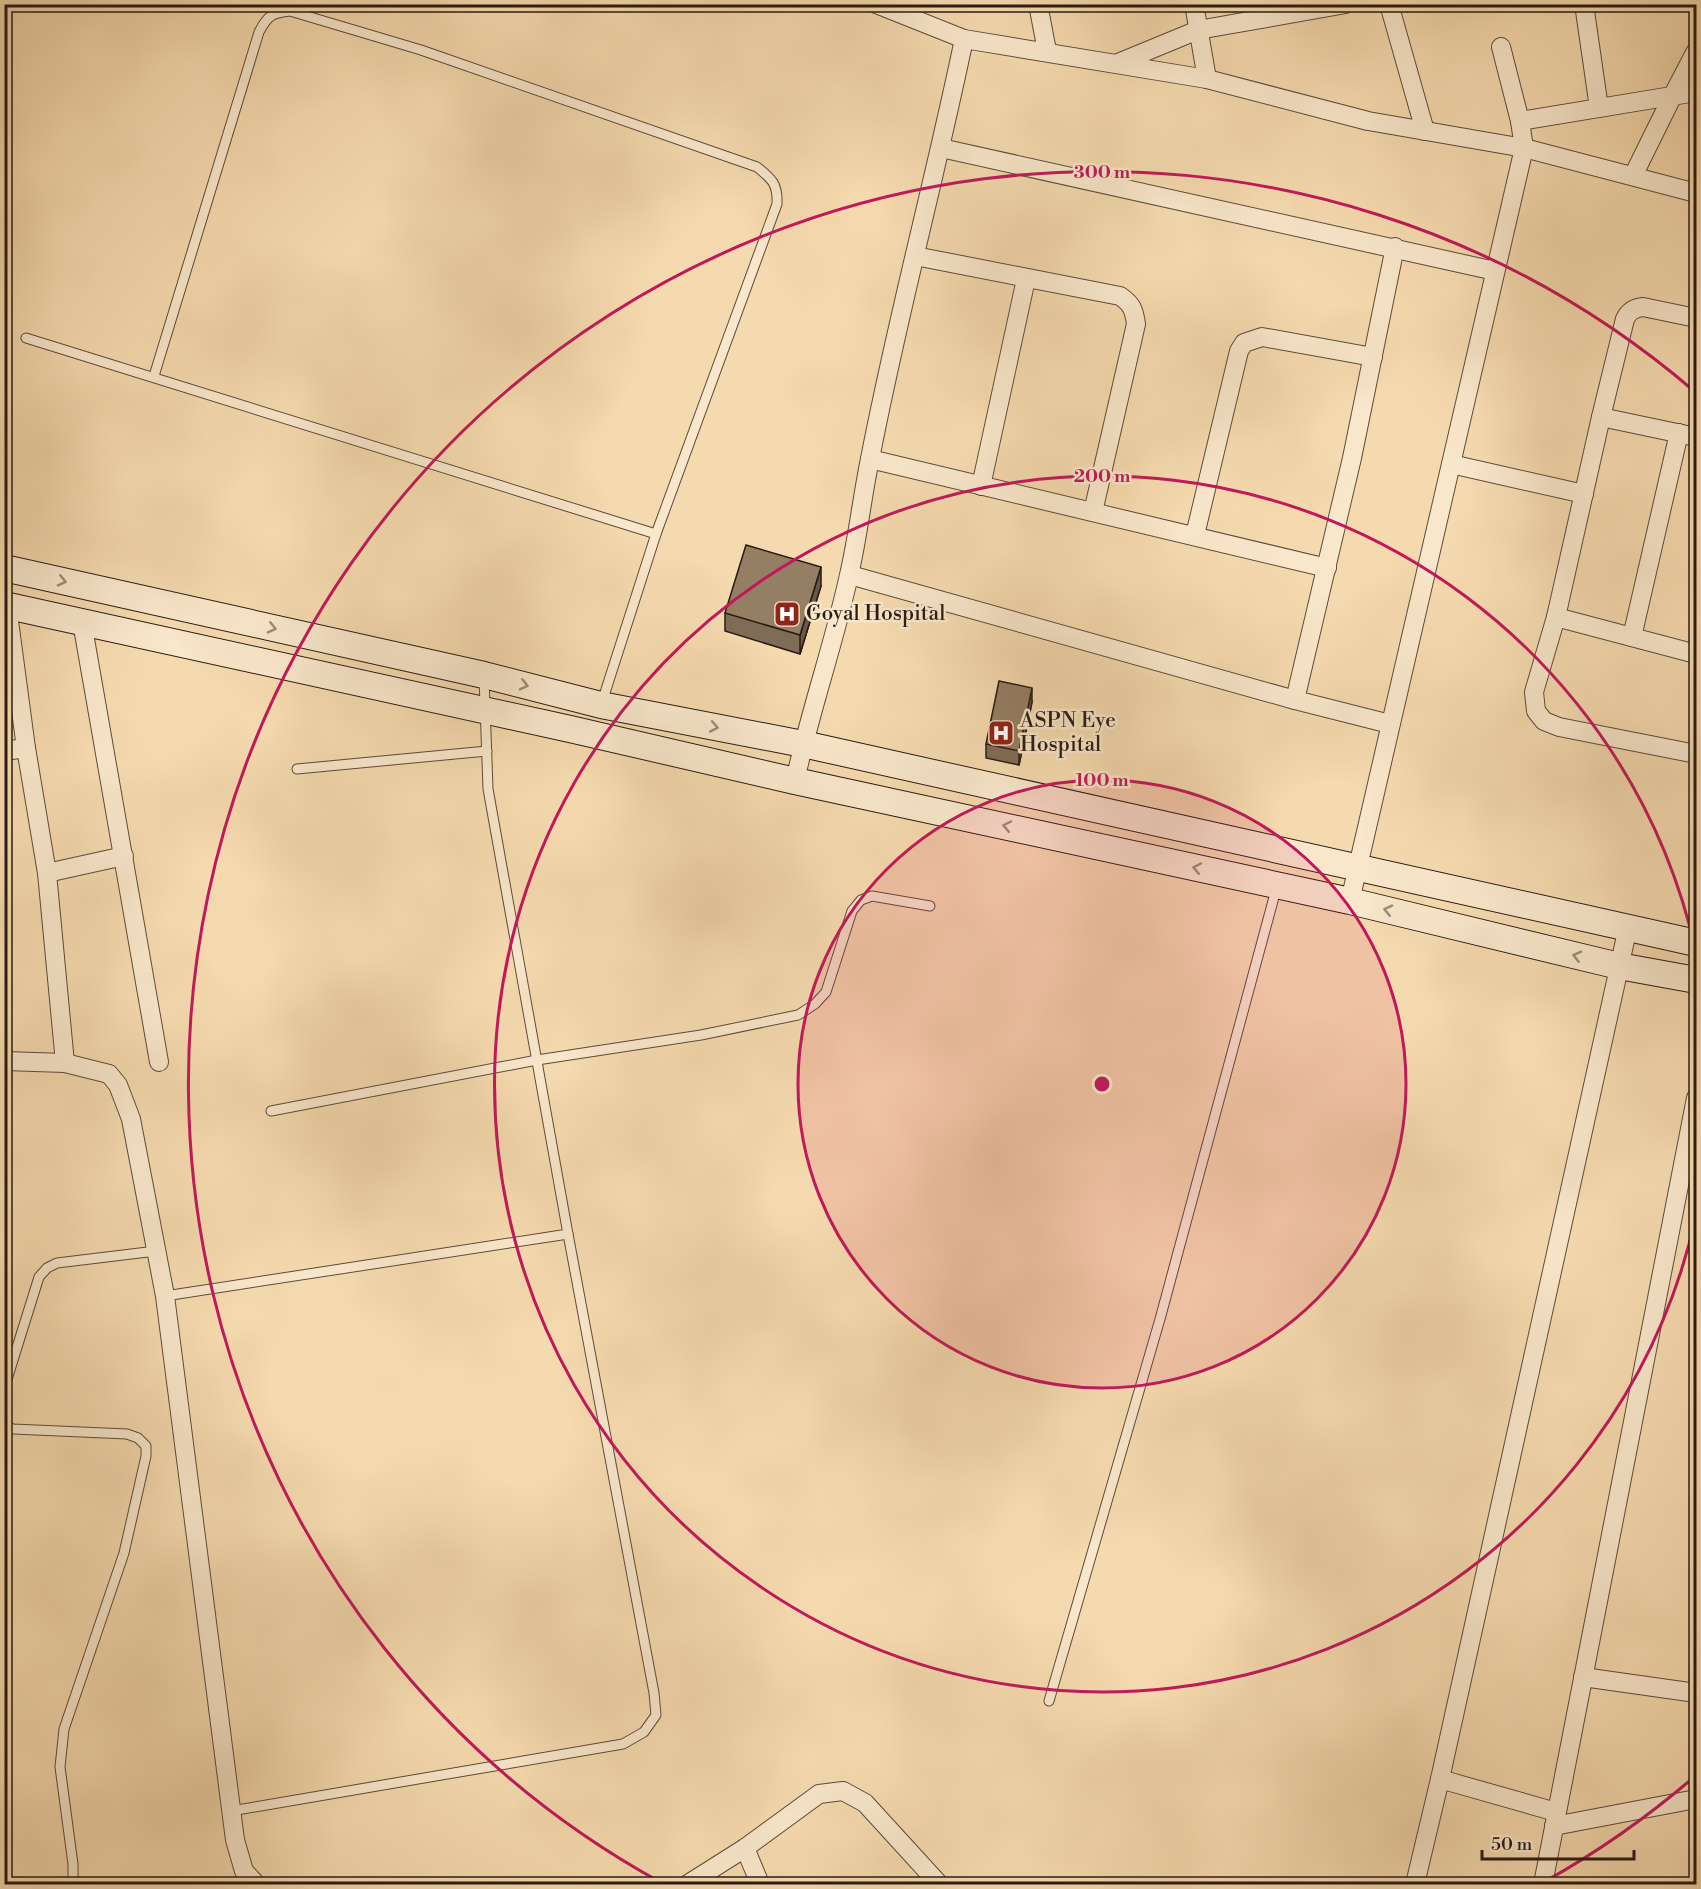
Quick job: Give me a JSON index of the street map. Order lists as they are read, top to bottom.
{
  "places": {
    "hospital": ["Goyal Hospital", "ASPN Eye Hospital"]
  },
  "scale_bar": "50 m",
  "rings": ["300 m", "200 m", "100 m"]
}
